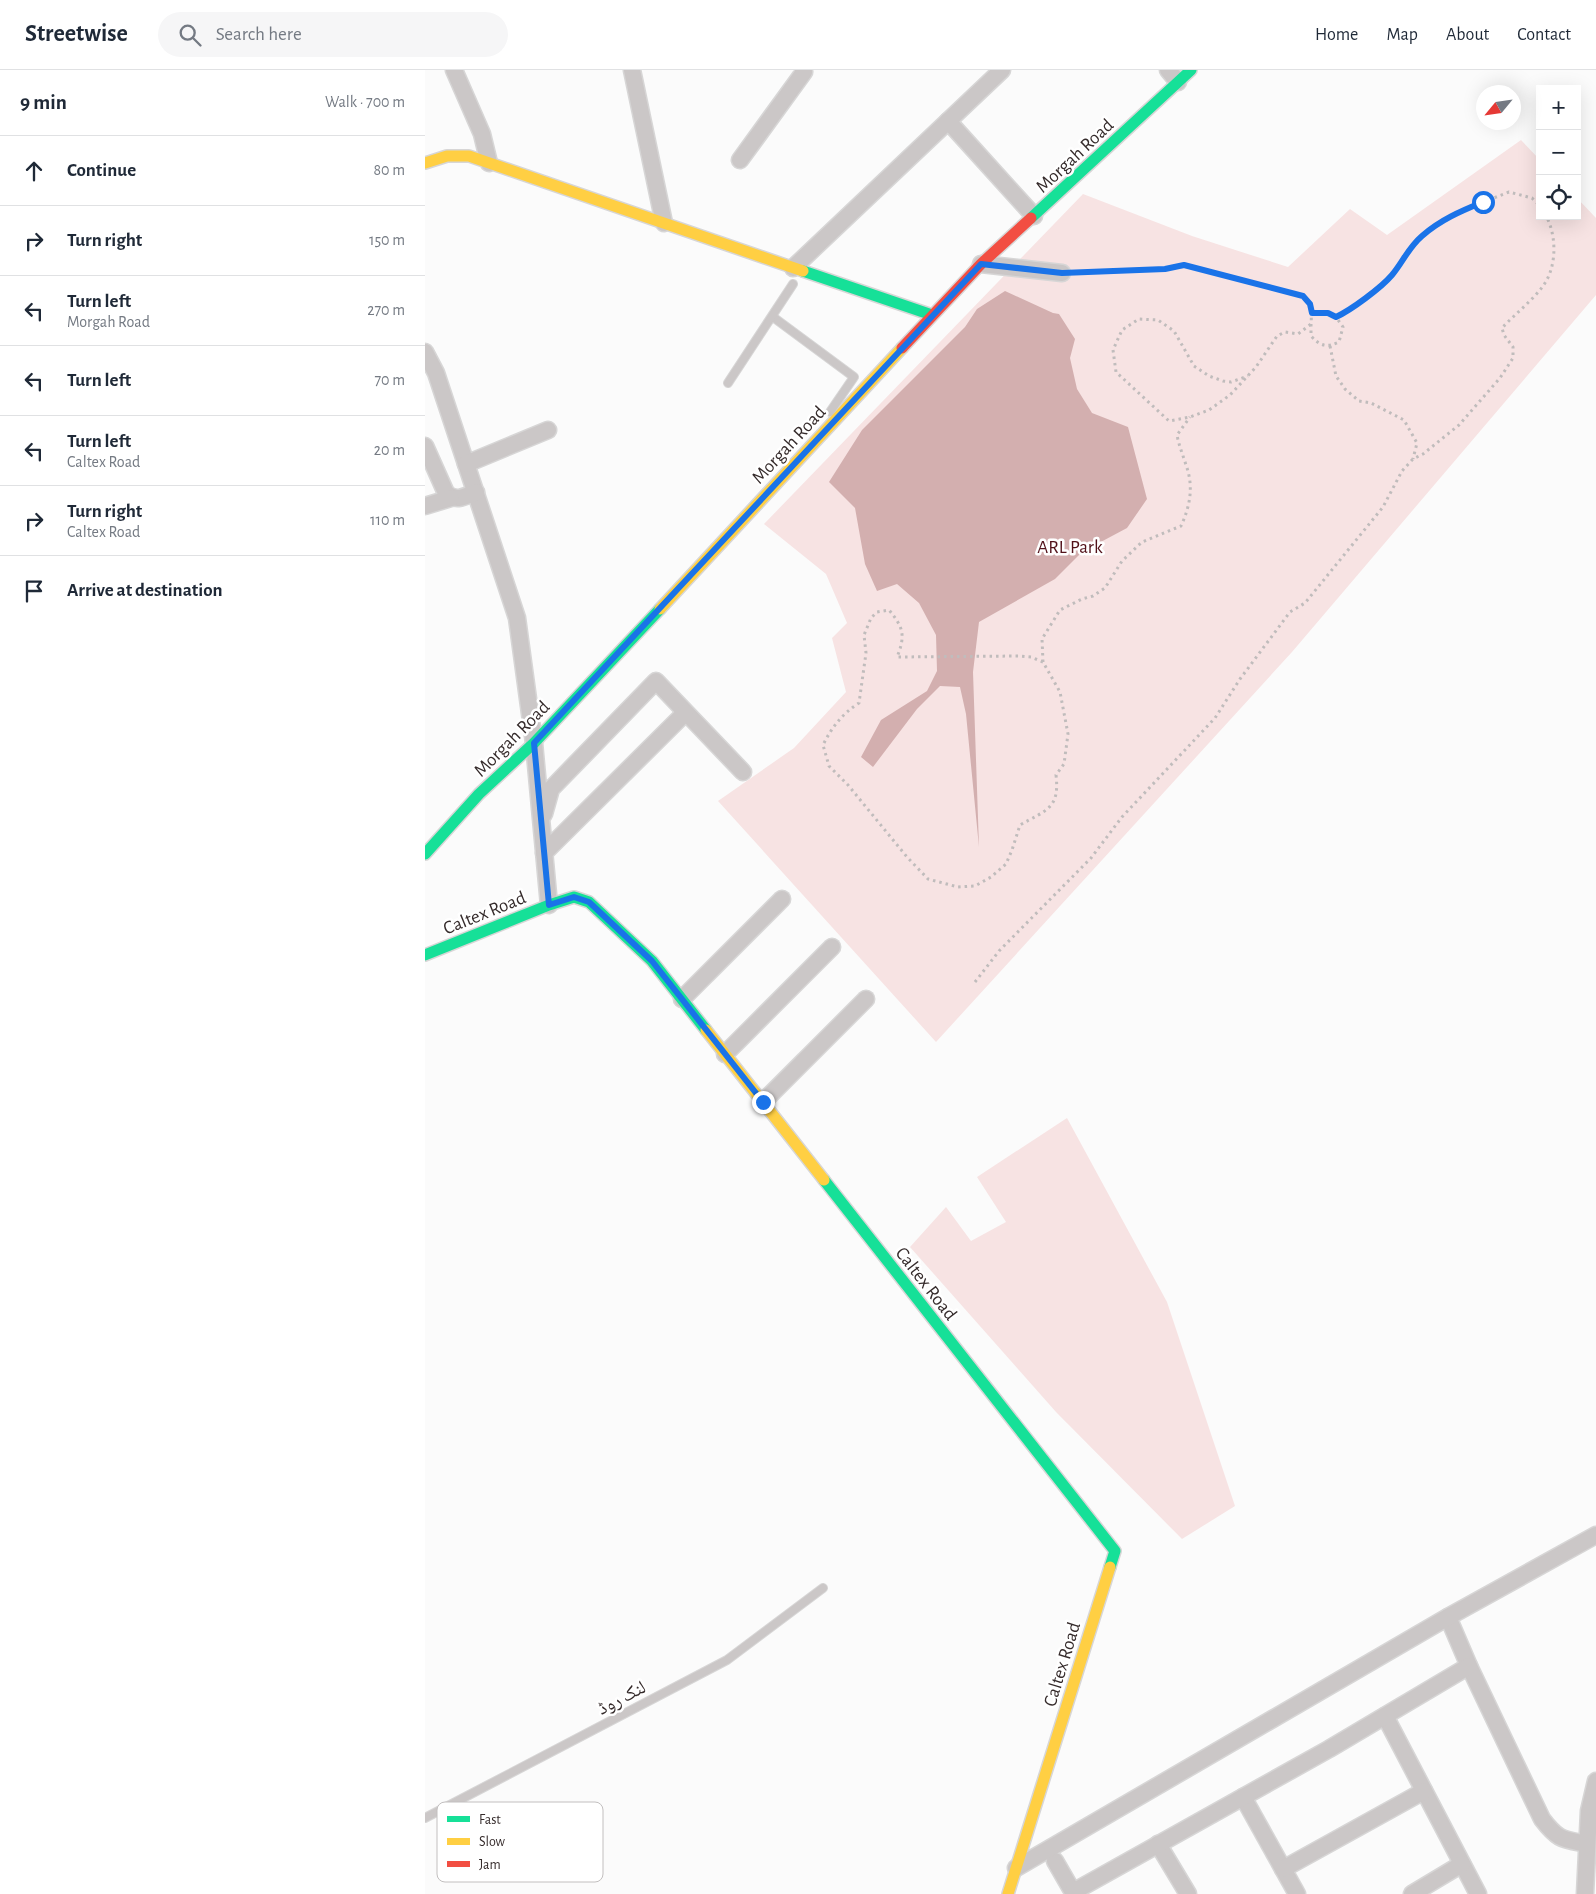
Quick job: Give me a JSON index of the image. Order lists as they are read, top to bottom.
{
  "streets": {
    "street": ["Morgah Road", "Caltex Road"],
    "lane": ["لنک روڈ"]
  },
  "parks": ["ARL Park"],
  "legend": ["Fast", "Slow", "Jam"],
  "north": "bottom left",
  "page": {
    "header": "Streetwise",
    "search": "Search here",
    "nav": [
      "Home",
      "Map",
      "About",
      "Contact"
    ],
    "heading": ["9 min", "Walk · 700 m"],
    "map_buttons": ["+", "−"],
    "list": [
      ["Continue", "80 m"],
      ["Turn right", "150 m"],
      ["Turn left", "Morgah Road", "270 m"],
      ["Turn left", "70 m"],
      ["Turn left", "Caltex Road", "20 m"],
      ["Turn right", "Caltex Road", "110 m"],
      "Arrive at destination"
    ]
  }
}
